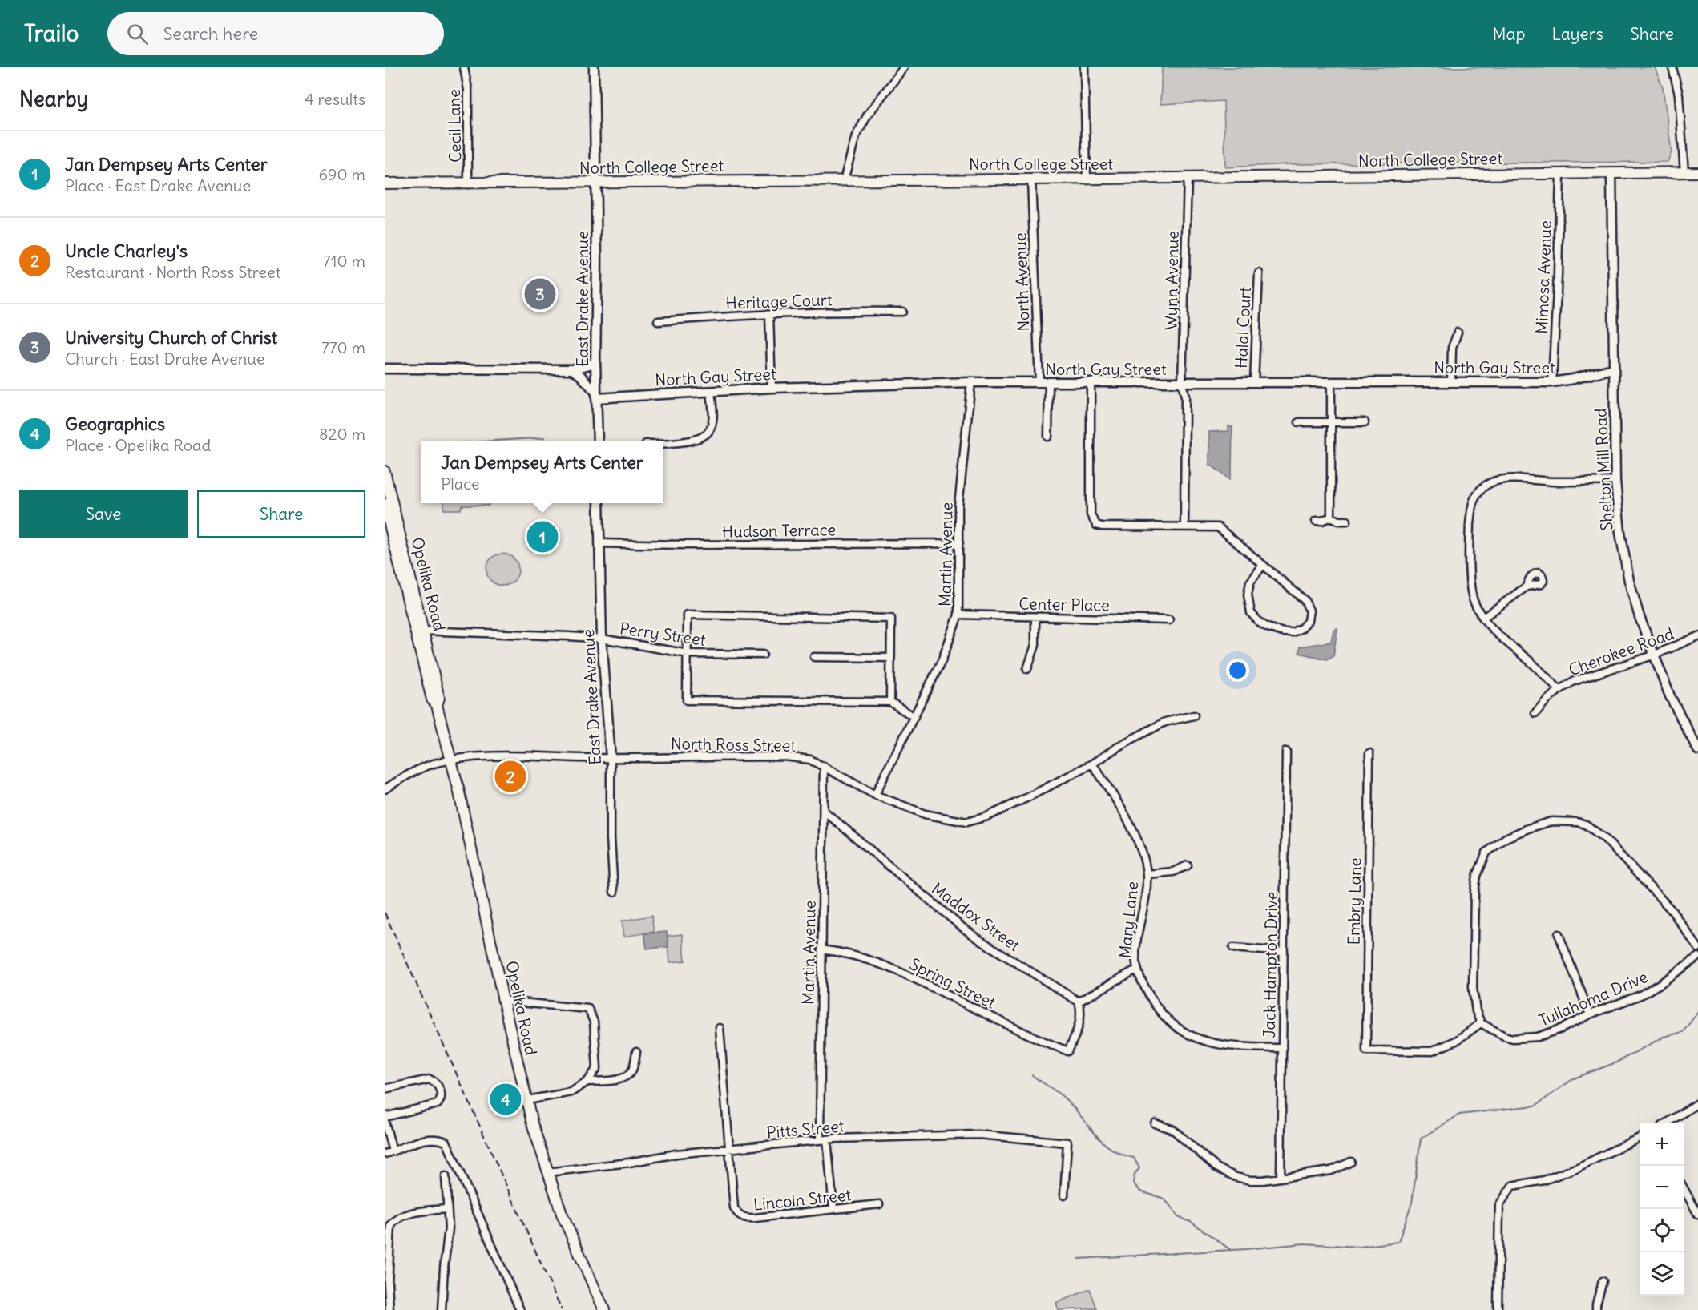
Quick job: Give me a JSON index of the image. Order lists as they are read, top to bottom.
{
  "streets": {
    "main road": ["North College Street", "Opelika Road"],
    "street": [
      "Cecil Lane",
      "Mimosa Avenue",
      "Wynn Avenue",
      "North Avenue",
      "East Drake Avenue",
      "Heritage Court",
      "Halal Court",
      "North Gay Street",
      "Shelton Mill Road",
      "Hudson Terrace",
      "Martin Avenue",
      "Center Place",
      "Perry Street",
      "Cherokee Road",
      "North Ross Street",
      "Embry Lane",
      "Maddox Street",
      "Mary Lane",
      "Jack Hampton Drive",
      "Spring Street",
      "Tullahoma Drive",
      "Pitts Street",
      "Lincoln Street"
    ]
  },
  "crossings": [
    ["Cecil Lane", "North College Street"],
    ["North College Street", "Mimosa Avenue"],
    ["North College Street", "Wynn Avenue"],
    ["North College Street", "North Avenue"],
    ["North College Street", "East Drake Avenue"],
    ["North College Street", "Shelton Mill Road"],
    ["Mimosa Avenue", "North Gay Street"],
    ["Wynn Avenue", "North Gay Street"],
    ["North Avenue", "North Gay Street"],
    ["East Drake Avenue", "North Gay Street"],
    ["East Drake Avenue", "Hudson Terrace"],
    ["East Drake Avenue", "Perry Street"],
    ["East Drake Avenue", "North Ross Street"],
    ["Halal Court", "North Gay Street"],
    ["North Gay Street", "Shelton Mill Road"],
    ["North Gay Street", "Martin Avenue"],
    ["Shelton Mill Road", "Cherokee Road"],
    ["Hudson Terrace", "Martin Avenue"],
    ["Martin Avenue", "Center Place"],
    ["Martin Avenue", "North Ross Street"],
    ["Martin Avenue", "Maddox Street"],
    ["Martin Avenue", "Spring Street"],
    ["Martin Avenue", "Pitts Street"],
    ["Martin Avenue", "Lincoln Street"],
    ["Opelika Road", "Perry Street"],
    ["Opelika Road", "North Ross Street"],
    ["Opelika Road", "Pitts Street"],
    ["North Ross Street", "Mary Lane"],
    ["Embry Lane", "Tullahoma Drive"],
    ["Maddox Street", "Spring Street"],
    ["Mary Lane", "Jack Hampton Drive"],
    ["Pitts Street", "Lincoln Street"]
  ],
  "page": {
    "header": "Trailo",
    "search": "Search here",
    "nav": ["Map", "Layers", "Share"],
    "heading": ["Nearby", "4 results"],
    "list": [
      {
        "mark": "1",
        "name": "Jan Dempsey Arts Center",
        "note": "Place · East Drake Avenue",
        "value": "690 m"
      },
      {
        "mark": "2",
        "name": "Uncle Charley's",
        "note": "Restaurant · North Ross Street",
        "value": "710 m"
      },
      {
        "mark": "3",
        "name": "University Church of Christ",
        "note": "Church · East Drake Avenue",
        "value": "770 m"
      },
      {
        "mark": "4",
        "name": "Geographics",
        "note": "Place · Opelika Road",
        "value": "820 m"
      }
    ],
    "pins": [
      "3",
      "1",
      "2",
      "4"
    ],
    "popup": ["Jan Dempsey Arts Center", "Place"],
    "buttons": ["Save", "Share"],
    "map_buttons": ["+", "−"]
  }
}
